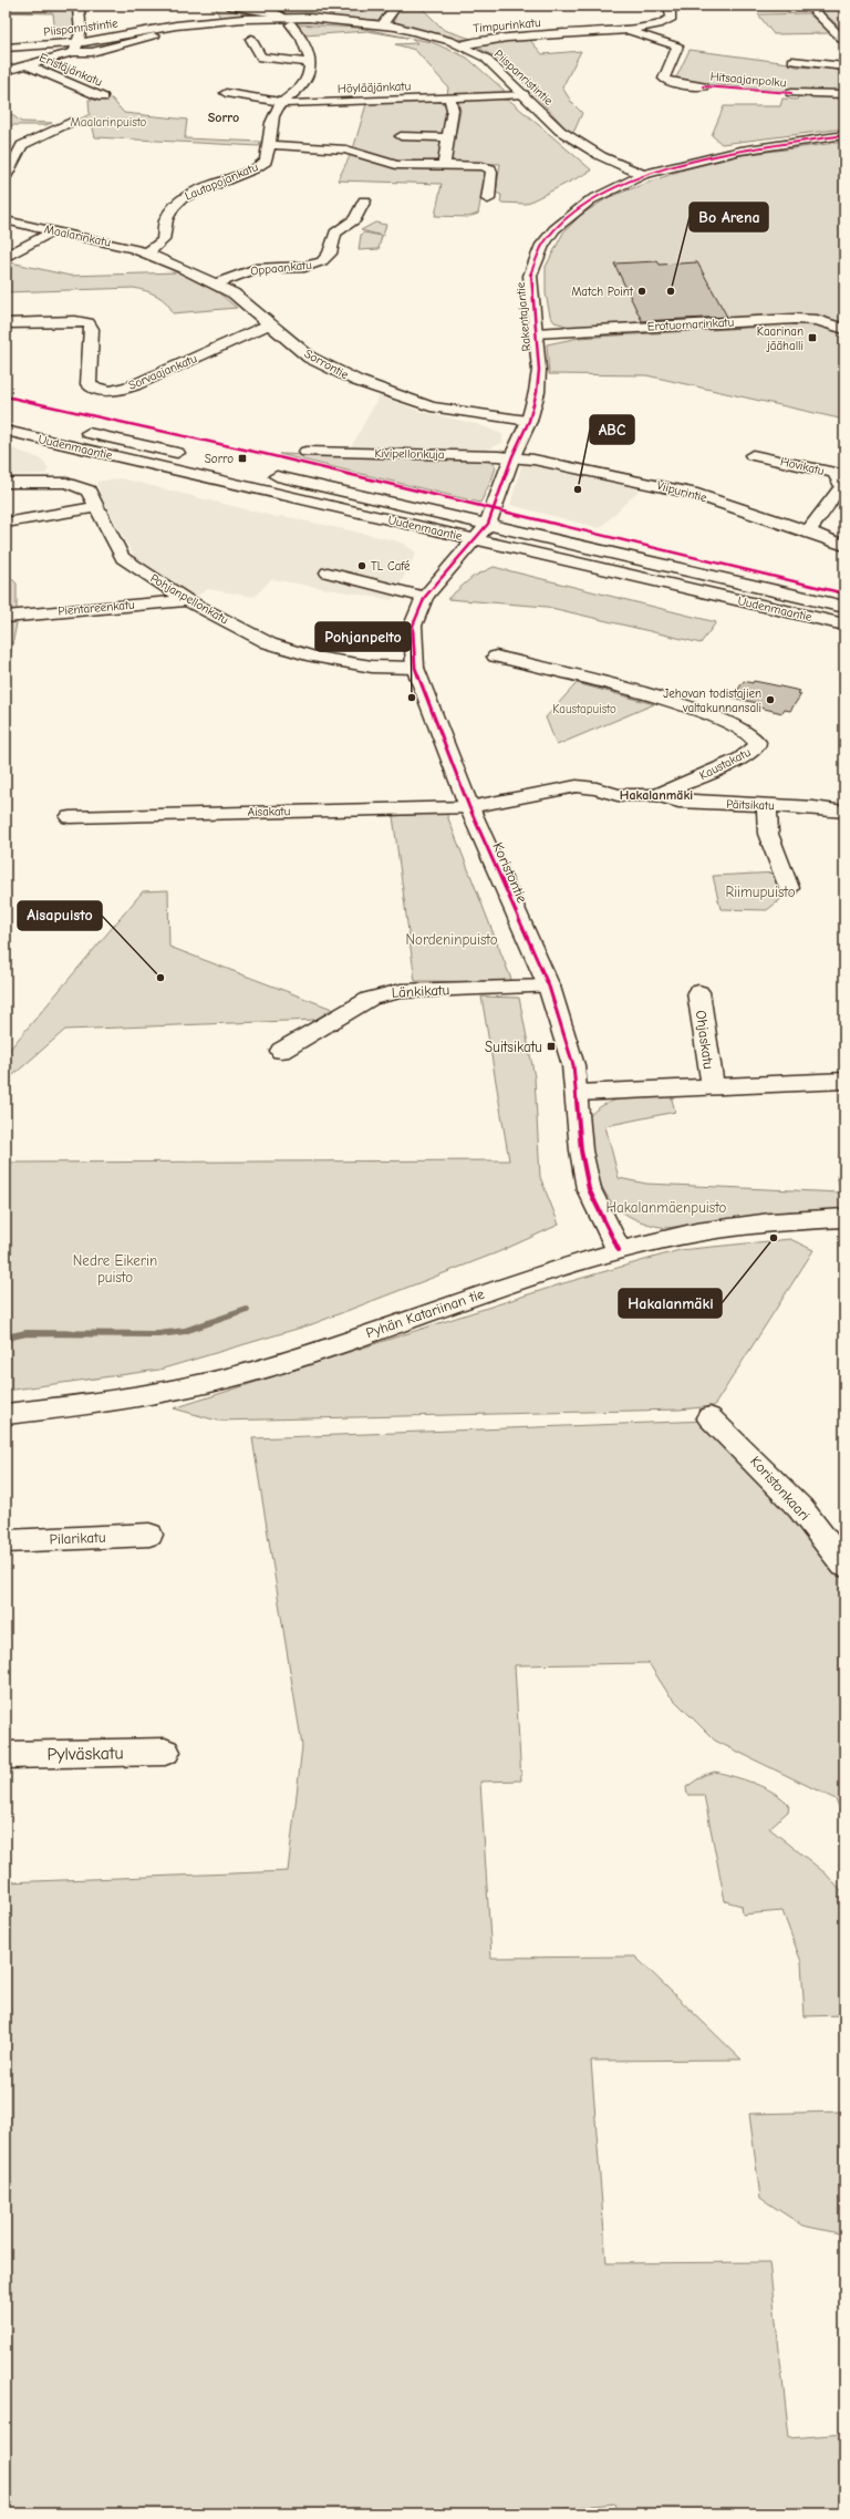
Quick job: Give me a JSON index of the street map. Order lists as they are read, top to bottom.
{
  "streets": {
    "street": [
      "Timpurinkatu",
      "Piispanristintie",
      "Eristäjänkatu",
      "Höylääjänkatu",
      "Lautapojankatu",
      "Maalarinkatu",
      "Oppaankatu",
      "Rakentajantie",
      "Erotuomarinkatu",
      "Sorrontie",
      "Sorvaajankatu",
      "Uudenmaantie",
      "Kivipellonkuja",
      "Hovikatu",
      "Viipurintie",
      "Pohjanpellonkatu",
      "Pientareenkatu",
      "Kaustakatu",
      "Päitsikatu",
      "Aisakatu",
      "Koristontie",
      "Länkikatu",
      "Ohjaskatu",
      "Pyhän Katariinan tie",
      "Koristonkaari",
      "Pilarikatu",
      "Pylväskatu"
    ],
    "cycle path": ["Hitsaajanpolku"]
  },
  "crossings": [
    ["Timpurinkatu", "Piispanristintie"],
    ["Piispanristintie", "Höylääjänkatu"],
    ["Piispanristintie", "Rakentajantie"],
    ["Höylääjänkatu", "Lautapojankatu"],
    ["Lautapojankatu", "Maalarinkatu"],
    ["Lautapojankatu", "Sorrontie"],
    ["Maalarinkatu", "Sorrontie"],
    ["Oppaankatu", "Sorrontie"],
    ["Rakentajantie", "Erotuomarinkatu"],
    ["Rakentajantie", "Sorrontie"],
    ["Rakentajantie", "Uudenmaantie"],
    ["Rakentajantie", "Kivipellonkuja"],
    ["Rakentajantie", "Viipurintie"],
    ["Rakentajantie", "Koristontie"],
    ["Sorrontie", "Sorvaajankatu"],
    ["Uudenmaantie", "Koristontie"],
    ["Kivipellonkuja", "Viipurintie"],
    ["Hovikatu", "Viipurintie"],
    ["Pohjanpellonkatu", "Pientareenkatu"],
    ["Pohjanpellonkatu", "Koristontie"],
    ["Kaustakatu", "Päitsikatu"],
    ["Kaustakatu", "Aisakatu"],
    ["Kaustakatu", "Koristontie"],
    ["Aisakatu", "Koristontie"],
    ["Koristontie", "Länkikatu"],
    ["Koristontie", "Pyhän Katariinan tie"]
  ],
  "districts": ["Sorro", "Hakalanmäki"],
  "parks": [
    "Maalarinpuisto",
    "Kaustapuisto",
    "Riimupuisto",
    "Nordeninpuisto",
    "Hakalanmäenpuisto",
    "Nedre Eikerin puisto"
  ],
  "places": {
    "other": [
      "Match Point",
      "Bo Arena",
      "ABC",
      "TL Café",
      "Pohjanpelto",
      "Jehovan todistajien valtakunnansali",
      "Aisapuisto",
      "Hakalanmäki"
    ],
    "transit": ["Kaarinan jäähalli", "Sorro", "Suitsikatu"]
  }
}
